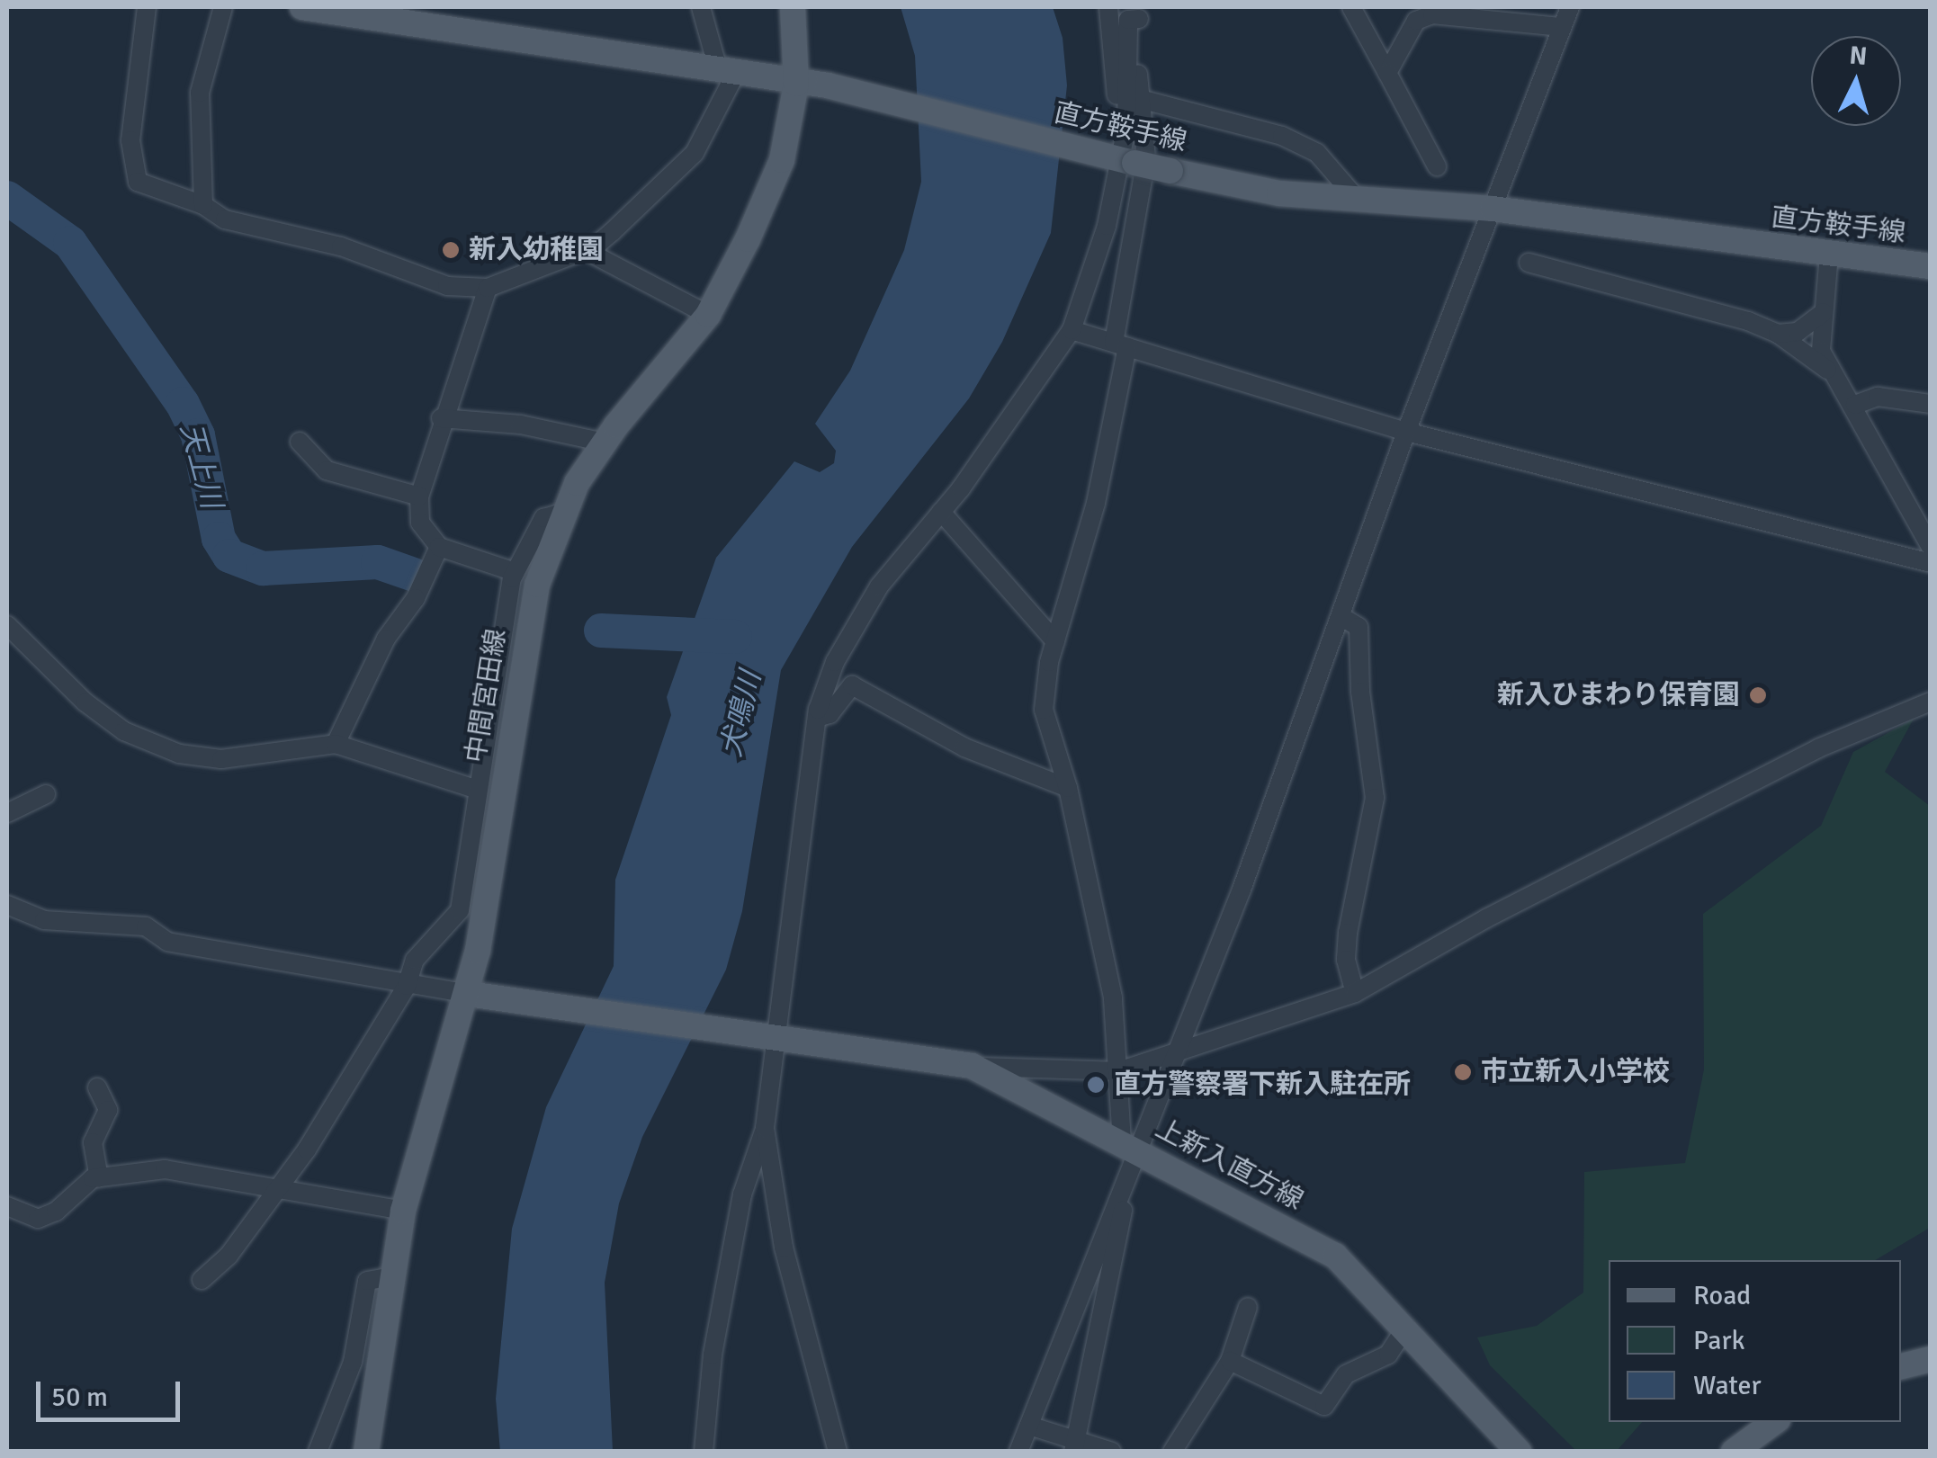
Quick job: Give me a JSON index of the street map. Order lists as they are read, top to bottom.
{
  "streets": {
    "main road": ["直方鞍手線", "中間宮田線", "上新入直方線"]
  },
  "crossings": [
    ["直方鞍手線", "中間宮田線"],
    ["中間宮田線", "上新入直方線"]
  ],
  "water": ["天上川", "犬鳴川"],
  "places": [
    "新入幼稚園",
    "新入ひまわり保育園",
    "市立新入小学校",
    "直方警察署下新入駐在所"
  ],
  "legend": ["Road", "Park", "Water"],
  "scale_bar": "50 m",
  "north": "top"
}
